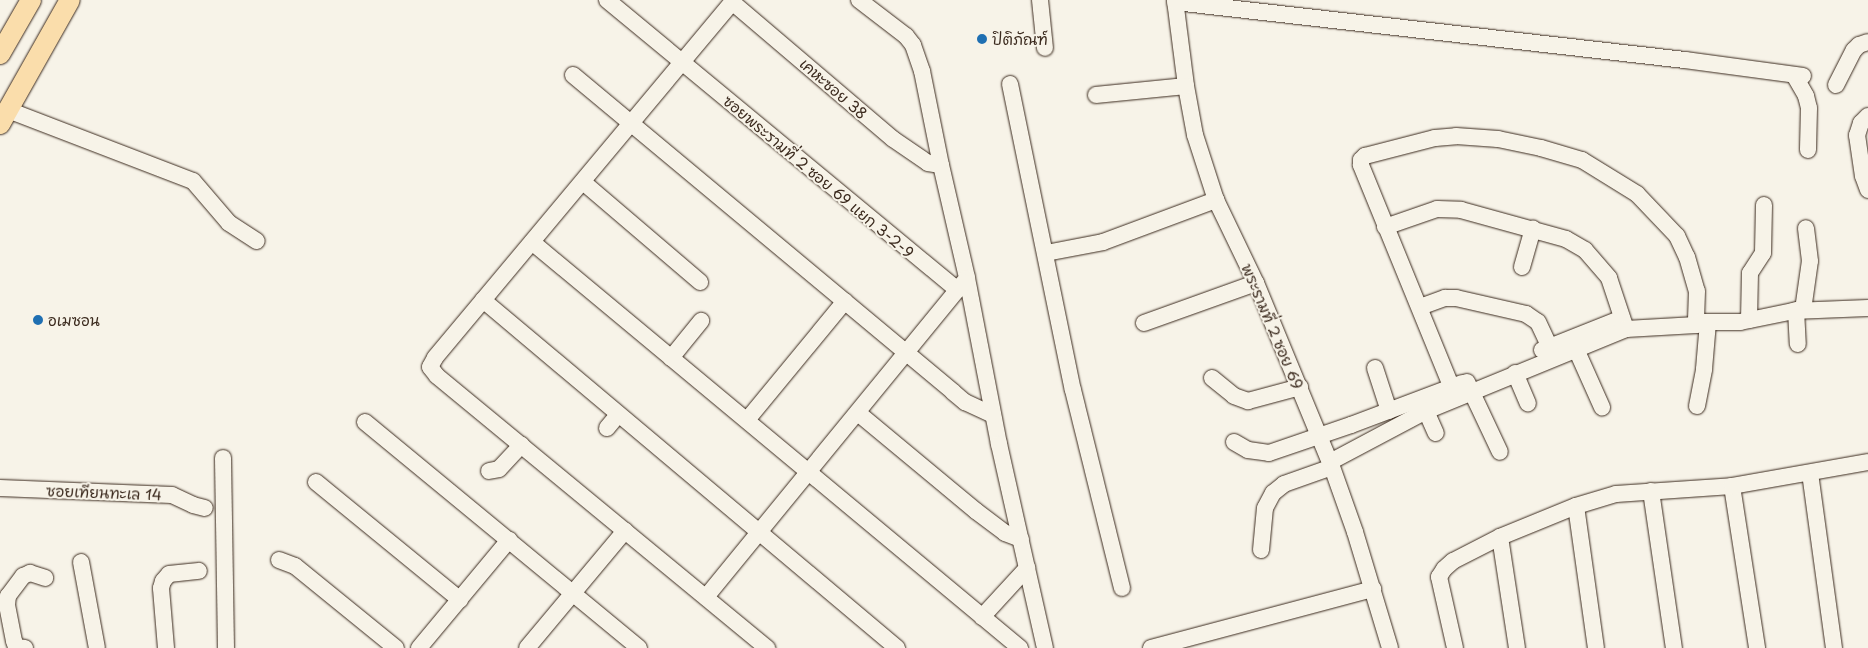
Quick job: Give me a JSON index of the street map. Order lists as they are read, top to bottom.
{
  "streets": {
    "street": [
      "เคหะซอย 38",
      "ซอยพระรามที่ 2 ซอย 69 แยก 3-2-9",
      "พระรามที่ 2 ซอย 69",
      "ซอยเทียนทะเล 14"
    ]
  },
  "places": ["ปิติภัณฑ์", "อเมซอน"]
}
